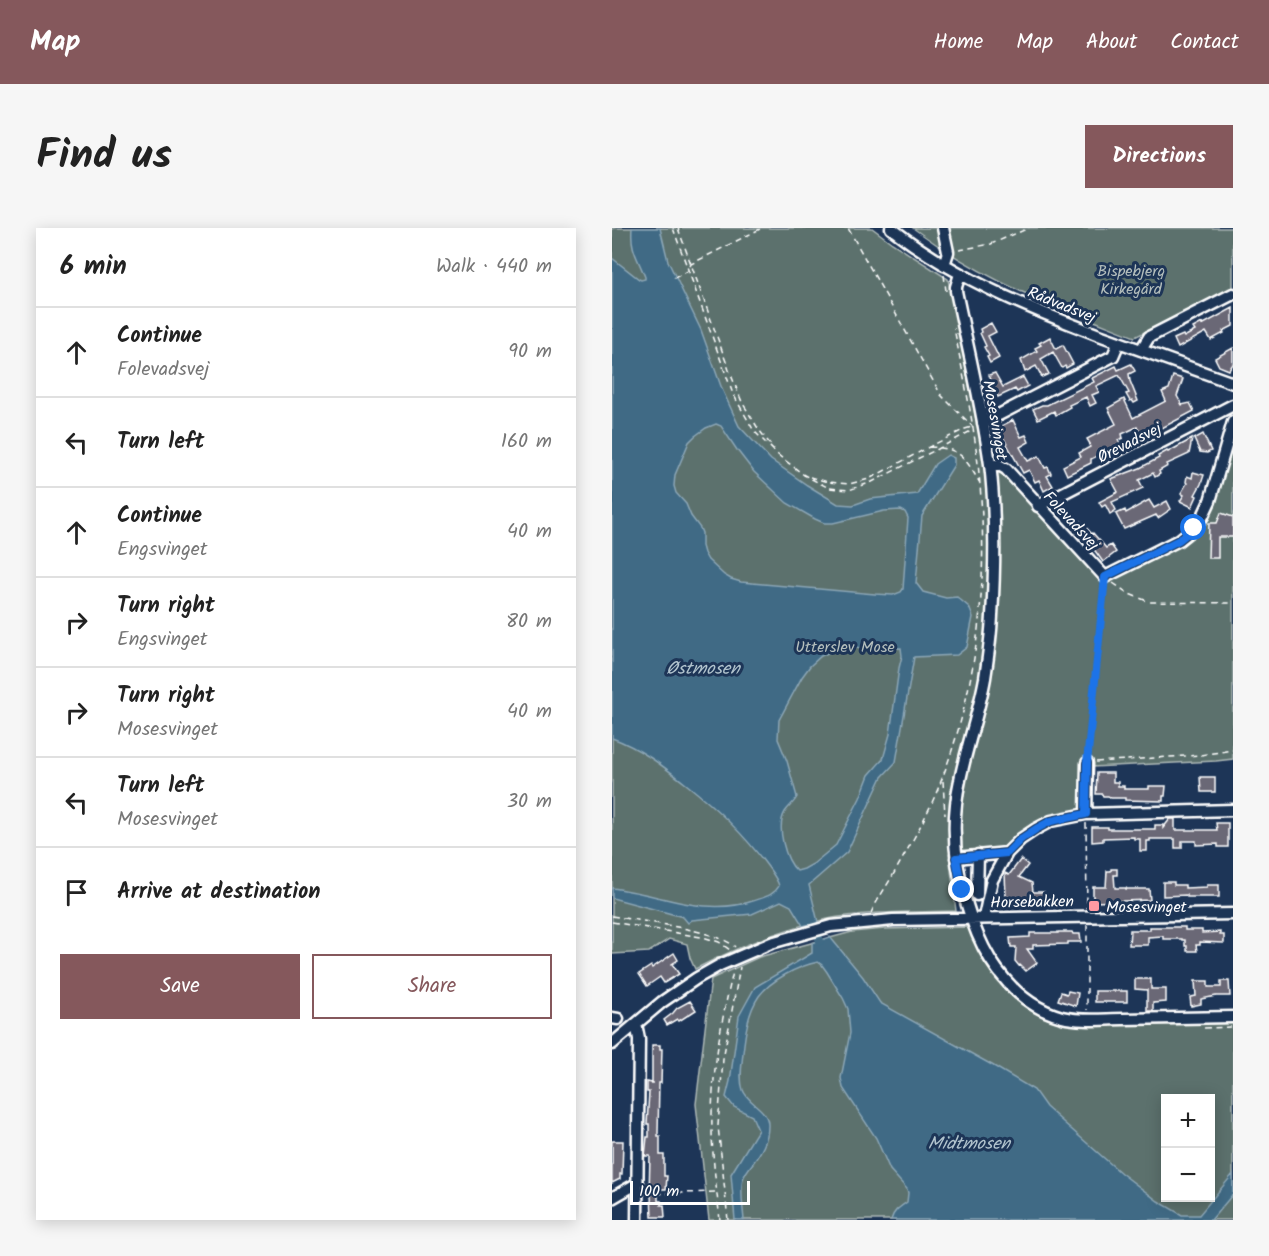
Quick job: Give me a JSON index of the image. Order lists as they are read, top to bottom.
{
  "streets": {
    "street": [
      "Rådvadsvej",
      "Mosesvinget",
      "Ørevadsvej",
      "Folevadsvej",
      "Horsebakken"
    ]
  },
  "crossings": [
    ["Rådvadsvej", "Mosesvinget"],
    ["Mosesvinget", "Folevadsvej"],
    ["Mosesvinget", "Horsebakken"],
    ["Ørevadsvej", "Folevadsvej"]
  ],
  "water": ["Østmosen", "Midtmosen"],
  "parks": ["Bispebjerg Kirkegård", "Utterslev Mose"],
  "places": {
    "transit": ["Mosesvinget"]
  },
  "scale_bar": "100 m",
  "page": {
    "header": "Map",
    "nav": [
      "Home",
      "Map",
      "About",
      "Contact"
    ],
    "title": "Find us",
    "buttons": [
      "Directions",
      ["Save", "Share"]
    ],
    "heading": ["6 min", "Walk · 440 m"],
    "list": [
      ["Continue", "Folevadsvej", "90 m"],
      ["Turn left", "160 m"],
      ["Continue", "Engsvinget", "40 m"],
      ["Turn right", "Engsvinget", "80 m"],
      ["Turn right", "Mosesvinget", "40 m"],
      ["Turn left", "Mosesvinget", "30 m"],
      "Arrive at destination"
    ],
    "map_buttons": ["+", "−"],
    "scale": "100 m"
  }
}
